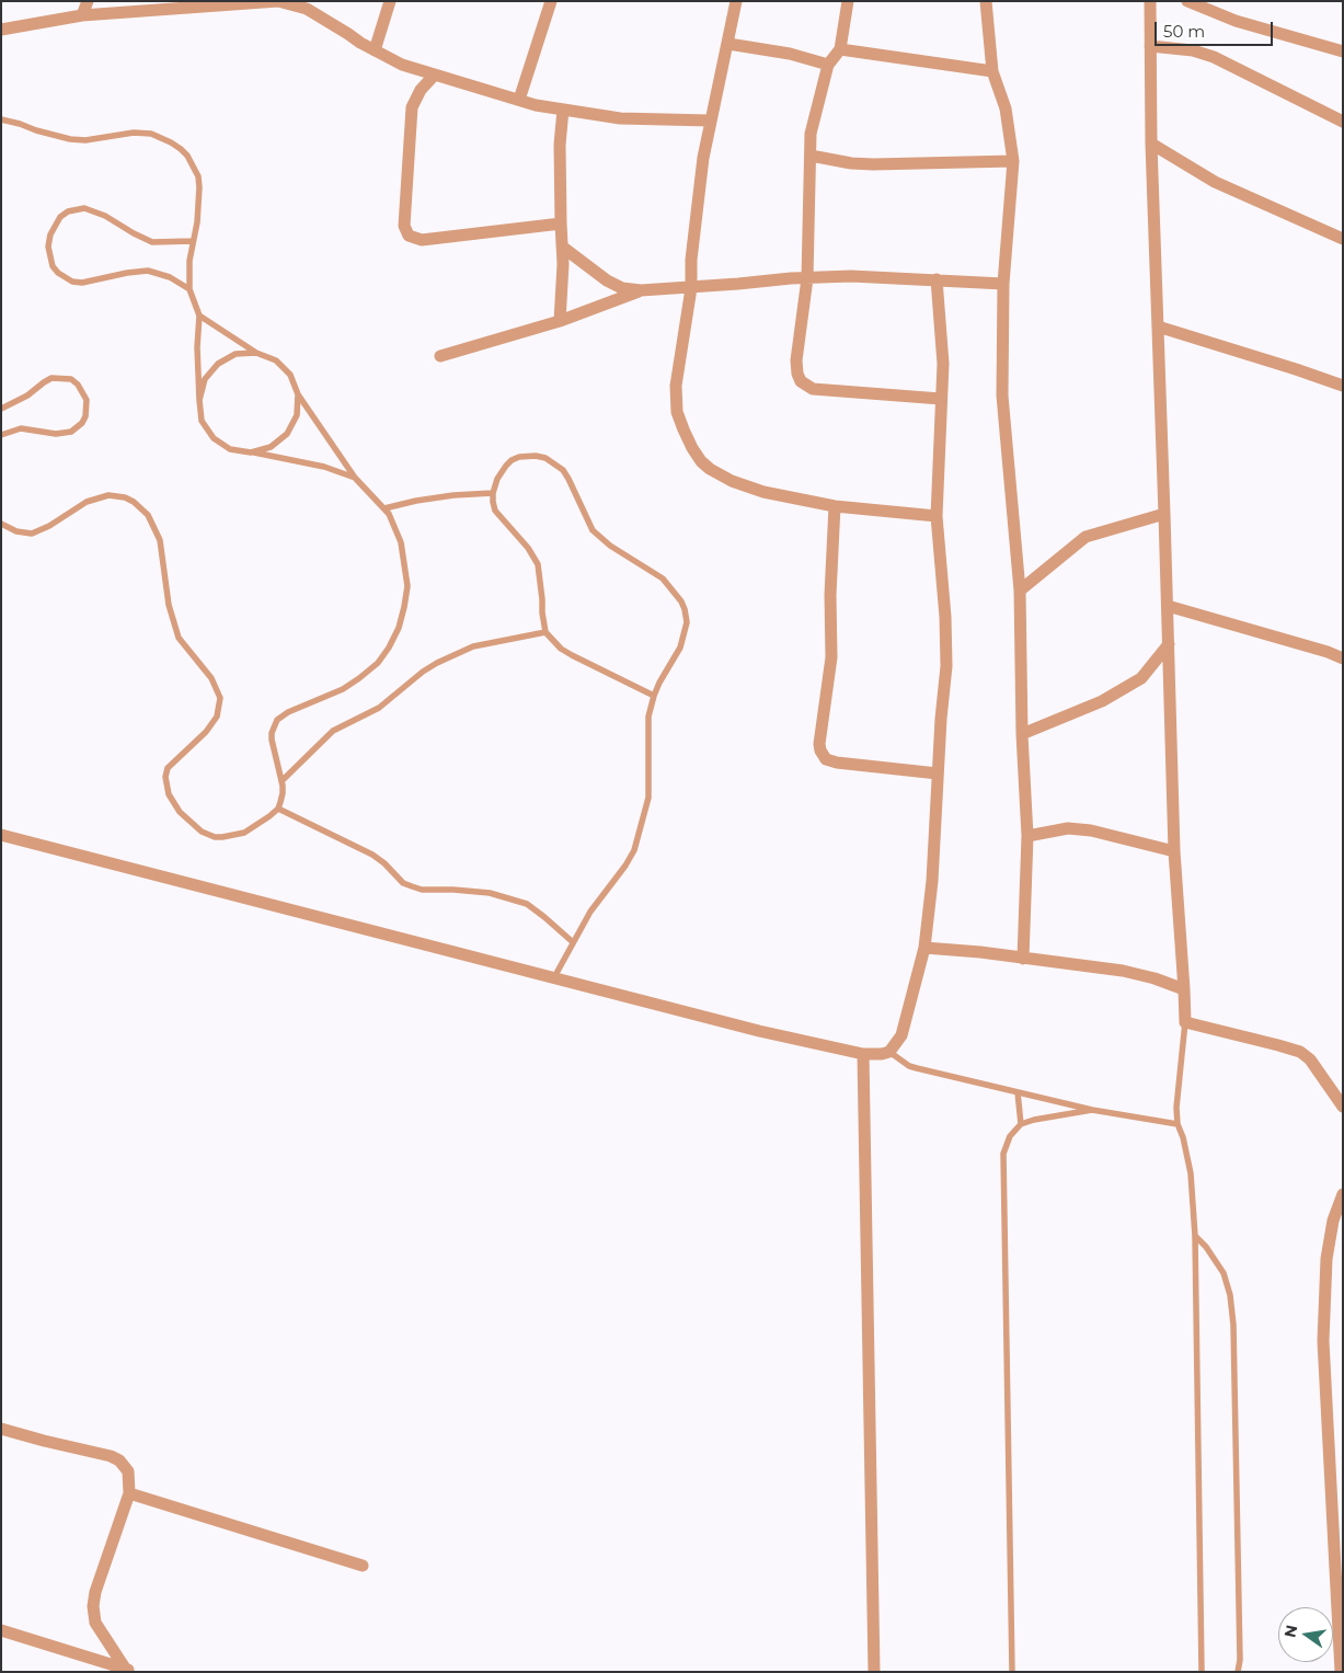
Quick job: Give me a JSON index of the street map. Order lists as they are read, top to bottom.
{
  "scale_bar": "50 m",
  "north": "left"
}
